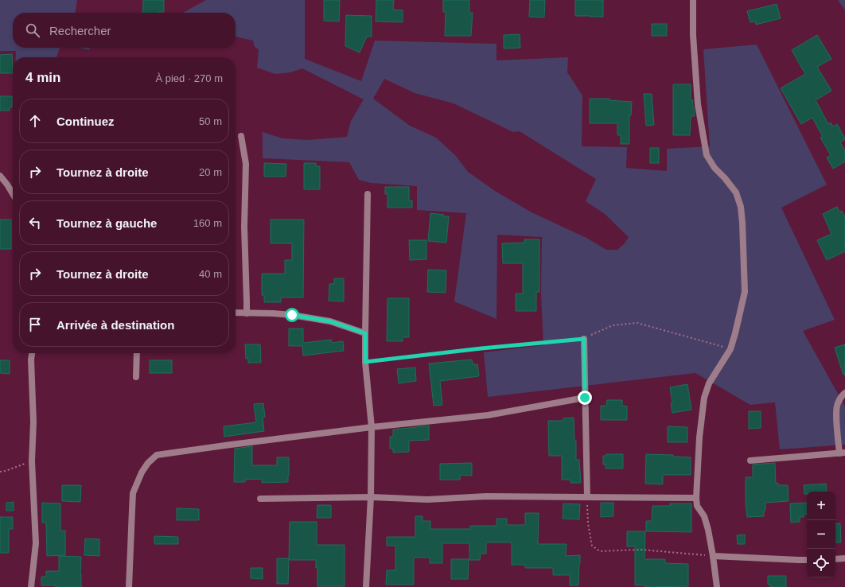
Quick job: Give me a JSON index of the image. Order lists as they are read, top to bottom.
{
  "page": {
    "search": "Rechercher",
    "heading": ["4 min", "À pied · 270 m"],
    "list": [
      ["Continuez", "50 m"],
      ["Tournez à droite", "20 m"],
      ["Tournez à gauche", "160 m"],
      ["Tournez à droite", "40 m"],
      "Arrivée à destination"
    ],
    "map_buttons": ["+", "−"]
  }
}
